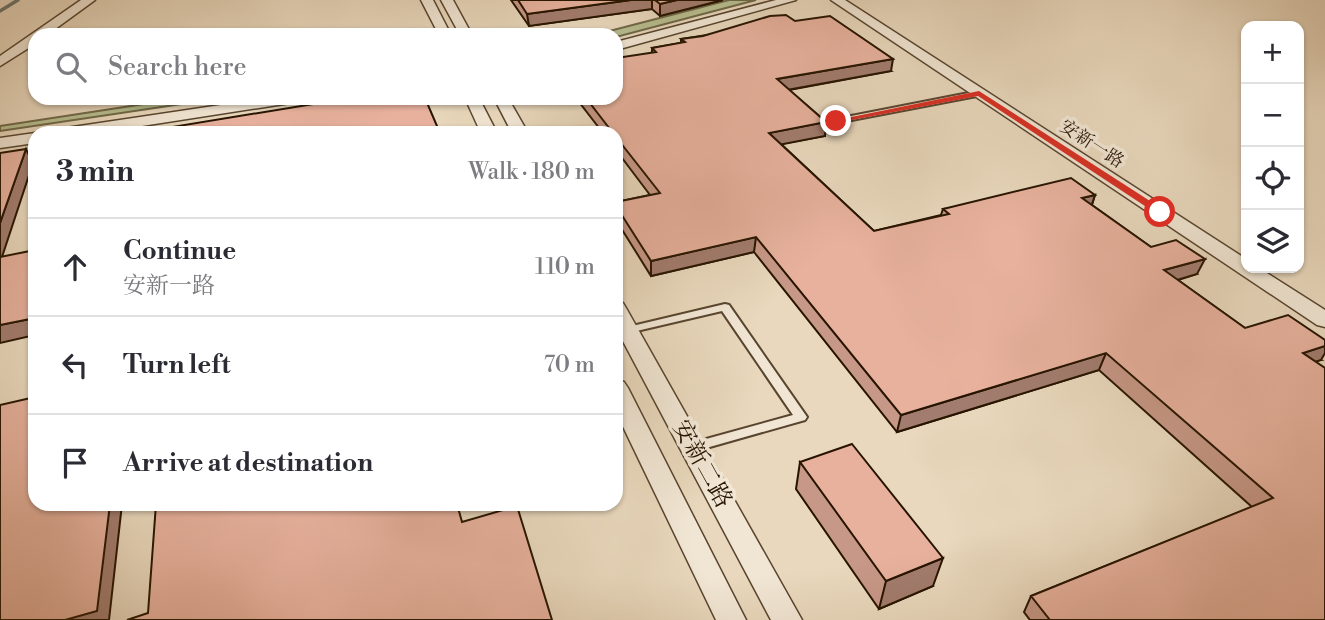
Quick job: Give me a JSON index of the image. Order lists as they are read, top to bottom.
{
  "streets": {
    "street": ["安新一路", "安新二路"]
  },
  "page": {
    "map_buttons": ["+", "−"],
    "search": "Search here",
    "heading": ["3 min", "Walk · 180 m"],
    "list": [
      ["Continue", "安新一路", "110 m"],
      ["Turn left", "70 m"],
      "Arrive at destination"
    ]
  }
}
